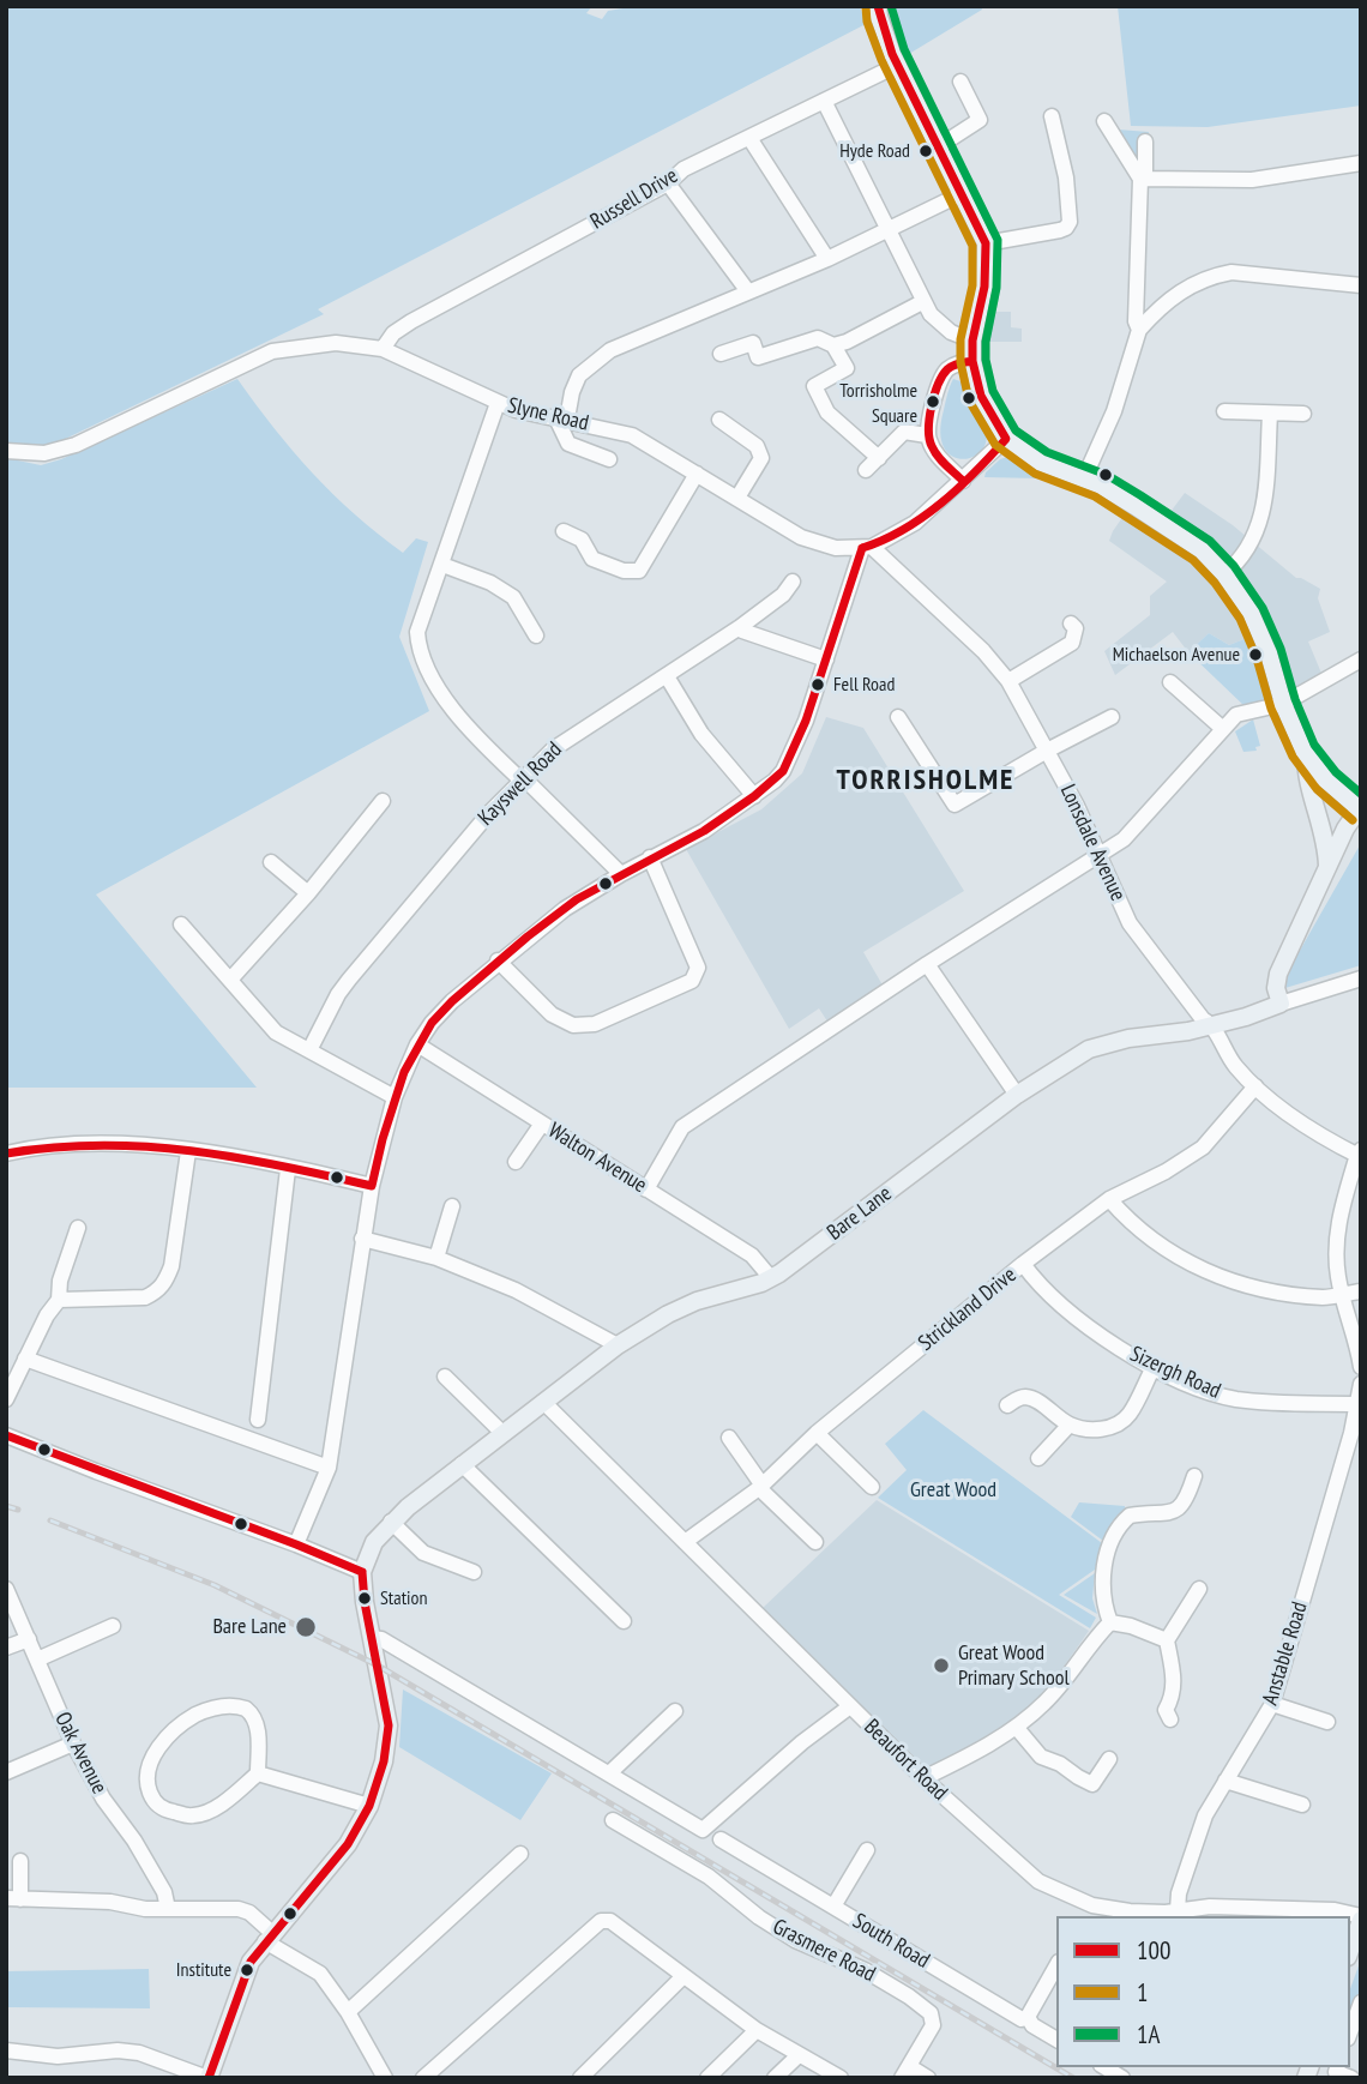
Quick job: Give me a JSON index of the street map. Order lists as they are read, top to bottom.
{
  "streets": {
    "main road": ["Bare Lane"],
    "street": [
      "Russell Drive",
      "Slyne Road",
      "Kayswell Road",
      "Lonsdale Avenue",
      "Walton Avenue",
      "Strickland Drive",
      "Sizergh Road",
      "Anstable Road",
      "Oak Avenue",
      "Beaufort Road",
      "South Road",
      "Grasmere Road"
    ]
  },
  "crossings": [
    ["Russell Drive", "Slyne Road"],
    ["Slyne Road", "Lonsdale Avenue"],
    ["Lonsdale Avenue", "Bare Lane"],
    ["Lonsdale Avenue", "Strickland Drive"],
    ["Walton Avenue", "Bare Lane"],
    ["Bare Lane", "Beaufort Road"],
    ["Strickland Drive", "Sizergh Road"],
    ["Strickland Drive", "Beaufort Road"],
    ["Sizergh Road", "Anstable Road"],
    ["Anstable Road", "Beaufort Road"]
  ],
  "districts": ["TORRISHOLME"],
  "parks": ["Great Wood"],
  "places": [
    "Hyde Road",
    "Torrisholme Square",
    "Michaelson Avenue",
    "Fell Road",
    "Station",
    "Bare Lane",
    "Great Wood Primary School",
    "Institute"
  ],
  "lines": ["transit line 100", "transit line 1A", "transit line 1"],
  "legend": ["100", "1", "1A"]
}
